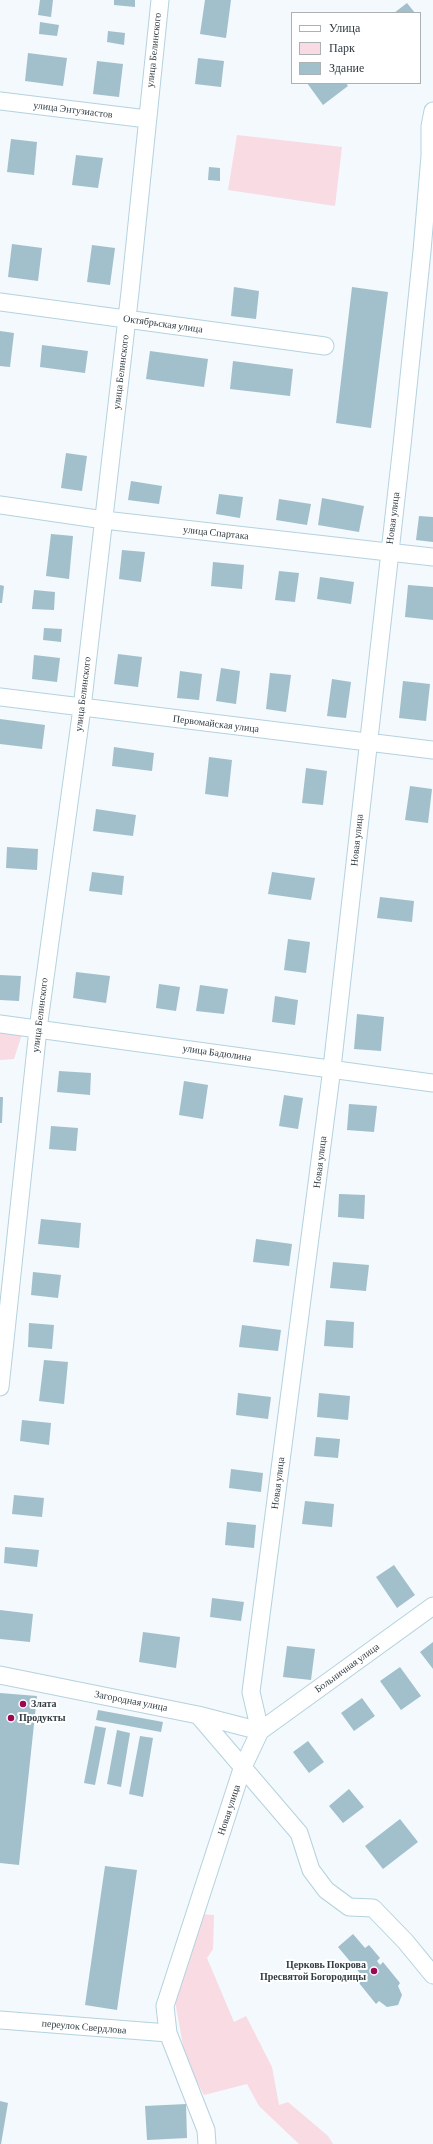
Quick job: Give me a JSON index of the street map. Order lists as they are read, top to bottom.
{
  "streets": {
    "street": [
      "улица Белинского",
      "улица Энтузиастов",
      "Октябрьская улица",
      "Новая улица",
      "улица Спартака",
      "Первомайская улица",
      "улица Бадюлина",
      "Больничная улица",
      "Загородная улица",
      "переулок Свердлова"
    ]
  },
  "crossings": [
    ["улица Белинского", "улица Энтузиастов"],
    ["улица Белинского", "Октябрьская улица"],
    ["улица Белинского", "улица Спартака"],
    ["улица Белинского", "Первомайская улица"],
    ["улица Белинского", "улица Бадюлина"],
    ["Новая улица", "улица Спартака"],
    ["Новая улица", "Первомайская улица"],
    ["Новая улица", "улица Бадюлина"],
    ["Новая улица", "Больничная улица"],
    ["Новая улица", "Загородная улица"],
    ["Новая улица", "переулок Свердлова"],
    ["Больничная улица", "Загородная улица"]
  ],
  "places": ["Злата", "Продукты", "Церковь Покрова Пресвятой Богородицы"],
  "legend": ["Улица", "Парк", "Здание"]
}
